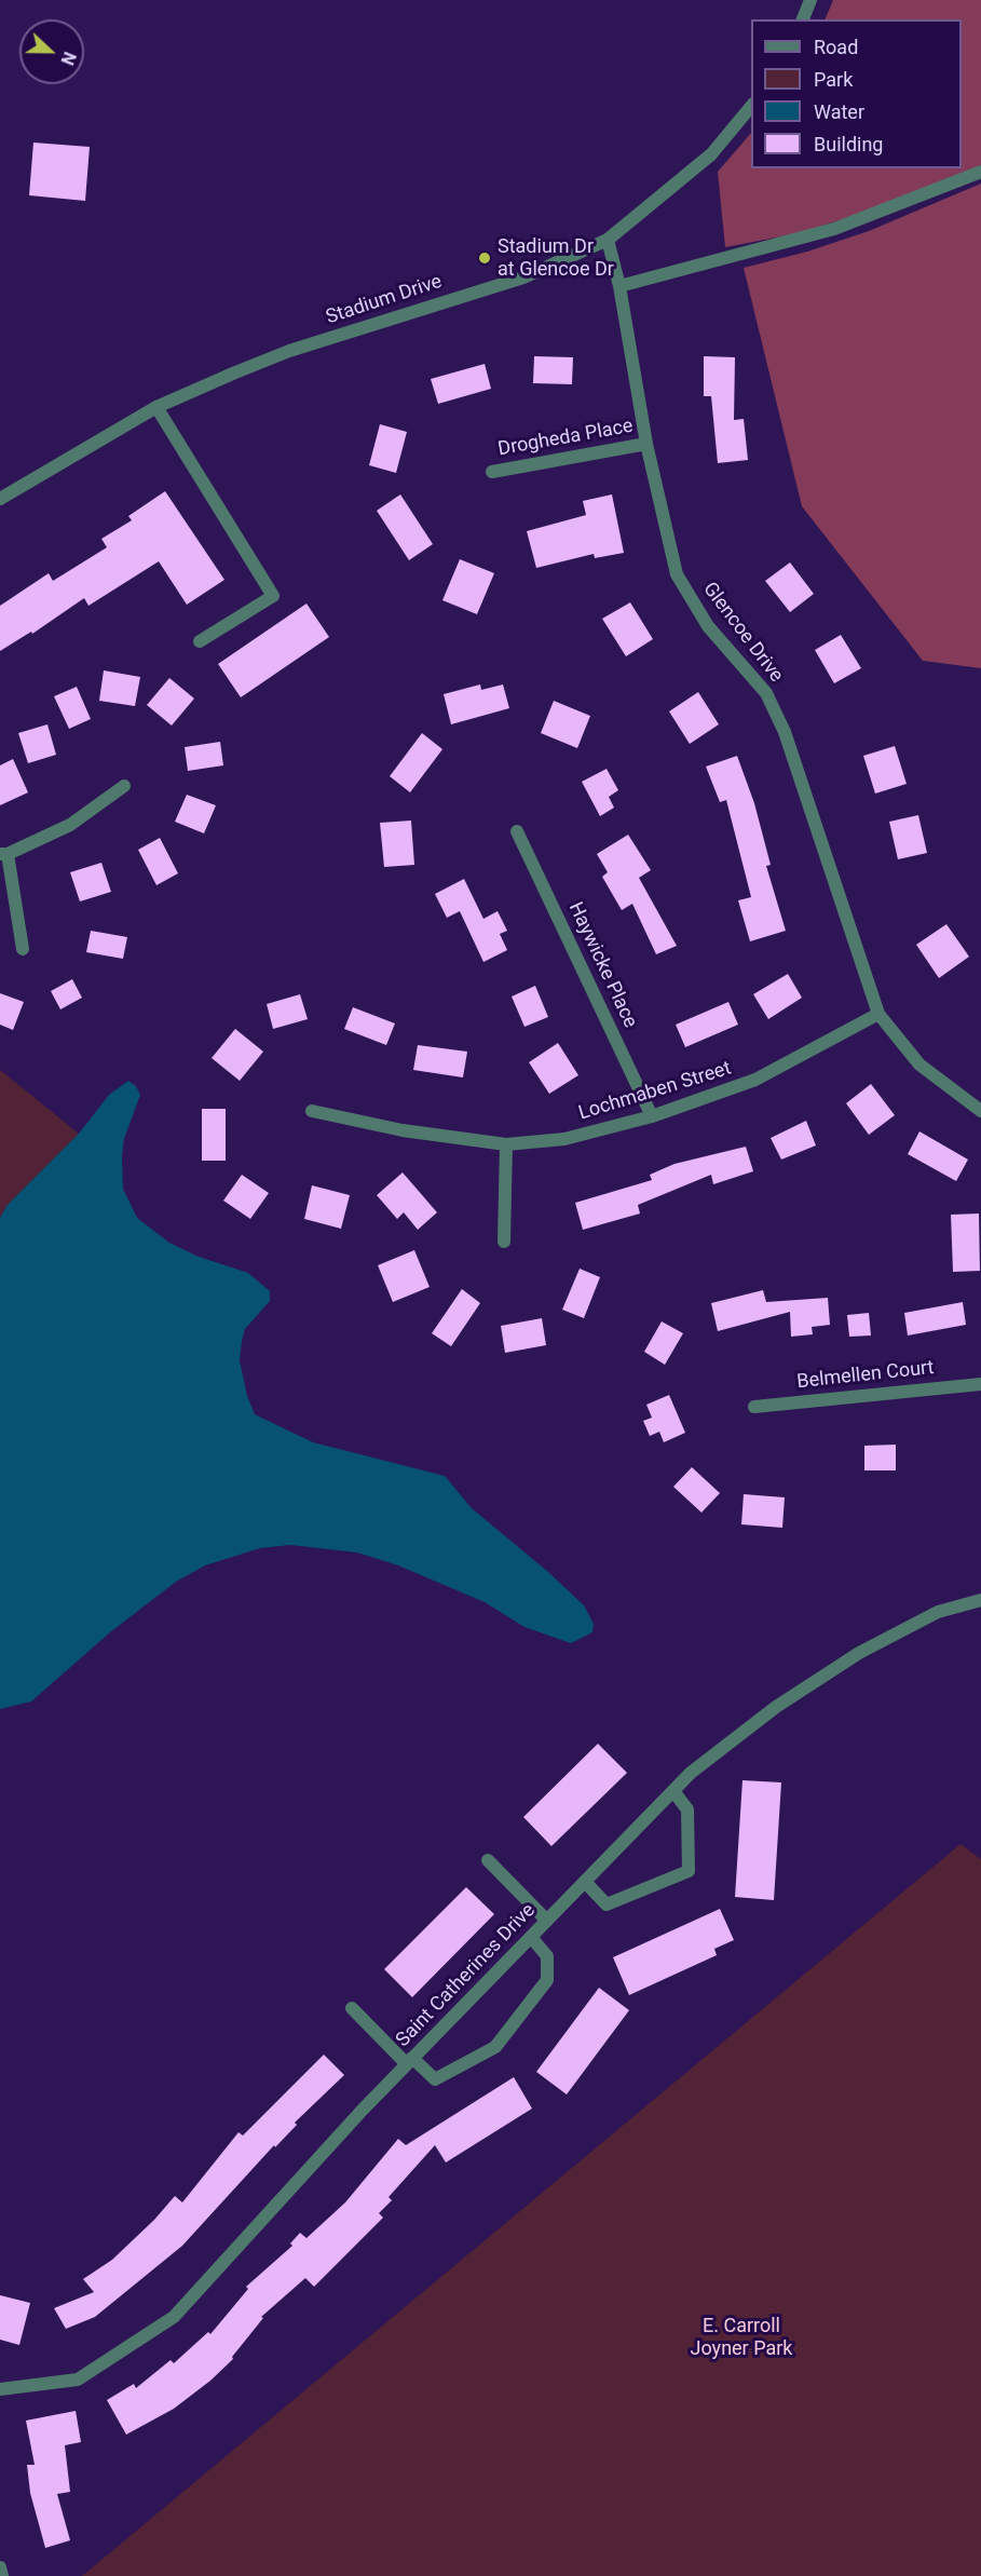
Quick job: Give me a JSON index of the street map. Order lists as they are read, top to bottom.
{
  "streets": {
    "street": [
      "Stadium Drive",
      "Drogheda Place",
      "Glencoe Drive",
      "Haywicke Place",
      "Lochmaben Street",
      "Belmellen Court",
      "Saint Catherines Drive"
    ]
  },
  "crossings": [
    ["Stadium Drive", "Glencoe Drive"],
    ["Drogheda Place", "Glencoe Drive"],
    ["Glencoe Drive", "Lochmaben Street"],
    ["Haywicke Place", "Lochmaben Street"]
  ],
  "parks": ["E. Carroll Joyner Park"],
  "places": ["Stadium Dr at Glencoe Dr"],
  "legend": [
    "Road",
    "Park",
    "Water",
    "Building"
  ],
  "north": "right"
}
